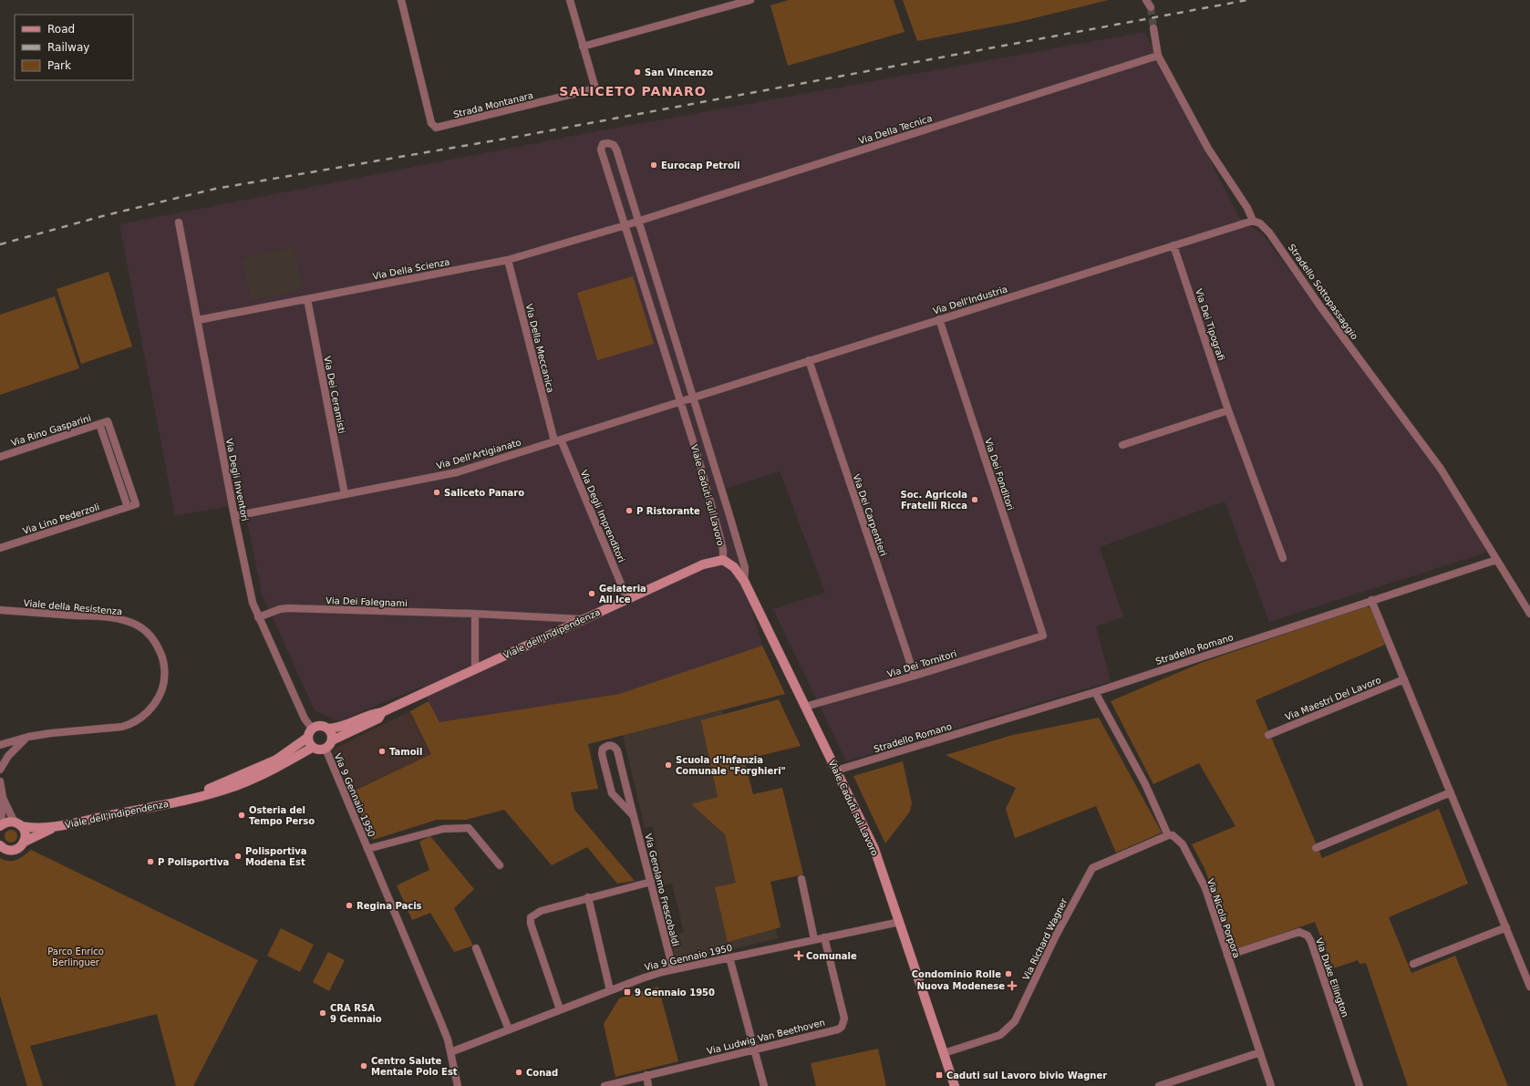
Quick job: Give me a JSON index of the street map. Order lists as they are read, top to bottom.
{
  "streets": {
    "street": [
      "Strada Montanara",
      "Via Della Tecnica",
      "Via Della Scienza",
      "Stradello Sottopassaggio",
      "Via Dell'Industria",
      "Via Dei Tipografi",
      "Via Della Meccanica",
      "Via Dei Ceramisti",
      "Via Rino Gasparini",
      "Via Dell'Artigianato",
      "Via Dei Fonditori",
      "Via Degli Inventori",
      "Viale Caduti sul Lavoro",
      "Via Dei Carpentieri",
      "Via Degli Imprenditori",
      "Via Lino Pederzoli",
      "Via Dei Falegnami",
      "Viale della Resistenza",
      "Viale dell'Indipendenza",
      "Stradello Romano",
      "Via Dei Tornitori",
      "Via Maestri Del Lavoro",
      "Via 9 Gennaio 1950",
      "Via Gerolamo Frescobaldi",
      "Via Nicola Porpora",
      "Via Richard Wagner",
      "Via Duke Ellington",
      "Via Ludwig Van Beethoven"
    ]
  },
  "crossings": [
    ["Via Della Tecnica", "Stradello Sottopassaggio"],
    ["Via Della Tecnica", "Viale Caduti sul Lavoro"],
    ["Via Della Scienza", "Via Della Meccanica"],
    ["Via Della Scienza", "Via Dei Ceramisti"],
    ["Via Della Scienza", "Via Degli Inventori"],
    ["Via Della Scienza", "Viale Caduti sul Lavoro"],
    ["Stradello Sottopassaggio", "Via Dell'Industria"],
    ["Stradello Sottopassaggio", "Stradello Romano"],
    ["Via Dell'Industria", "Via Dei Tipografi"],
    ["Via Dell'Industria", "Via Dei Fonditori"],
    ["Via Dell'Industria", "Viale Caduti sul Lavoro"],
    ["Via Dell'Industria", "Via Dei Carpentieri"],
    ["Via Della Meccanica", "Via Dell'Artigianato"],
    ["Via Della Meccanica", "Via Degli Imprenditori"],
    ["Via Dei Ceramisti", "Via Dell'Artigianato"],
    ["Via Rino Gasparini", "Via Lino Pederzoli"],
    ["Via Dell'Artigianato", "Via Degli Inventori"],
    ["Via Dell'Artigianato", "Viale Caduti sul Lavoro"],
    ["Via Dell'Artigianato", "Via Degli Imprenditori"],
    ["Via Dei Fonditori", "Via Dei Tornitori"],
    ["Via Degli Inventori", "Via Dei Falegnami"],
    ["Via Degli Inventori", "Viale dell'Indipendenza"],
    ["Via Degli Inventori", "Via 9 Gennaio 1950"],
    ["Viale Caduti sul Lavoro", "Viale dell'Indipendenza"],
    ["Viale Caduti sul Lavoro", "Stradello Romano"],
    ["Viale Caduti sul Lavoro", "Via Dei Tornitori"],
    ["Viale Caduti sul Lavoro", "Via 9 Gennaio 1950"],
    ["Viale Caduti sul Lavoro", "Via Richard Wagner"],
    ["Via Dei Carpentieri", "Via Dei Tornitori"],
    ["Via Degli Imprenditori", "Viale dell'Indipendenza"],
    ["Via Dei Falegnami", "Viale dell'Indipendenza"],
    ["Viale dell'Indipendenza", "Via 9 Gennaio 1950"],
    ["Via 9 Gennaio 1950", "Via Gerolamo Frescobaldi"],
    ["Via 9 Gennaio 1950", "Via Ludwig Van Beethoven"],
    ["Via Nicola Porpora", "Via Richard Wagner"],
    ["Via Nicola Porpora", "Via Duke Ellington"]
  ],
  "districts": ["SALICETO PANARO"],
  "parks": ["Parco Enrico Berlinguer"],
  "places": {
    "other": [
      "San Vincenzo",
      "Eurocap Petroli",
      "Saliceto Panaro",
      "Soc. Agricola Fratelli Ricca",
      "P Ristorante",
      "Gelateria All Ice",
      "Tamoil",
      "Scuola d'Infanzia Comunale \"Forghieri\"",
      "Osteria del Tempo Perso",
      "Polisportiva Modena Est",
      "P Polisportiva",
      "Regina Pacis",
      "Condominio Rolle",
      "CRA RSA 9 Gennaio",
      "Centro Salute Mentale Polo Est",
      "Conad"
    ],
    "health": ["Comunale", "Nuova Modenese"],
    "transit": ["9 Gennaio 1950", "Caduti sul Lavoro bivio Wagner"]
  },
  "legend": ["Road", "Railway", "Park"]
}
